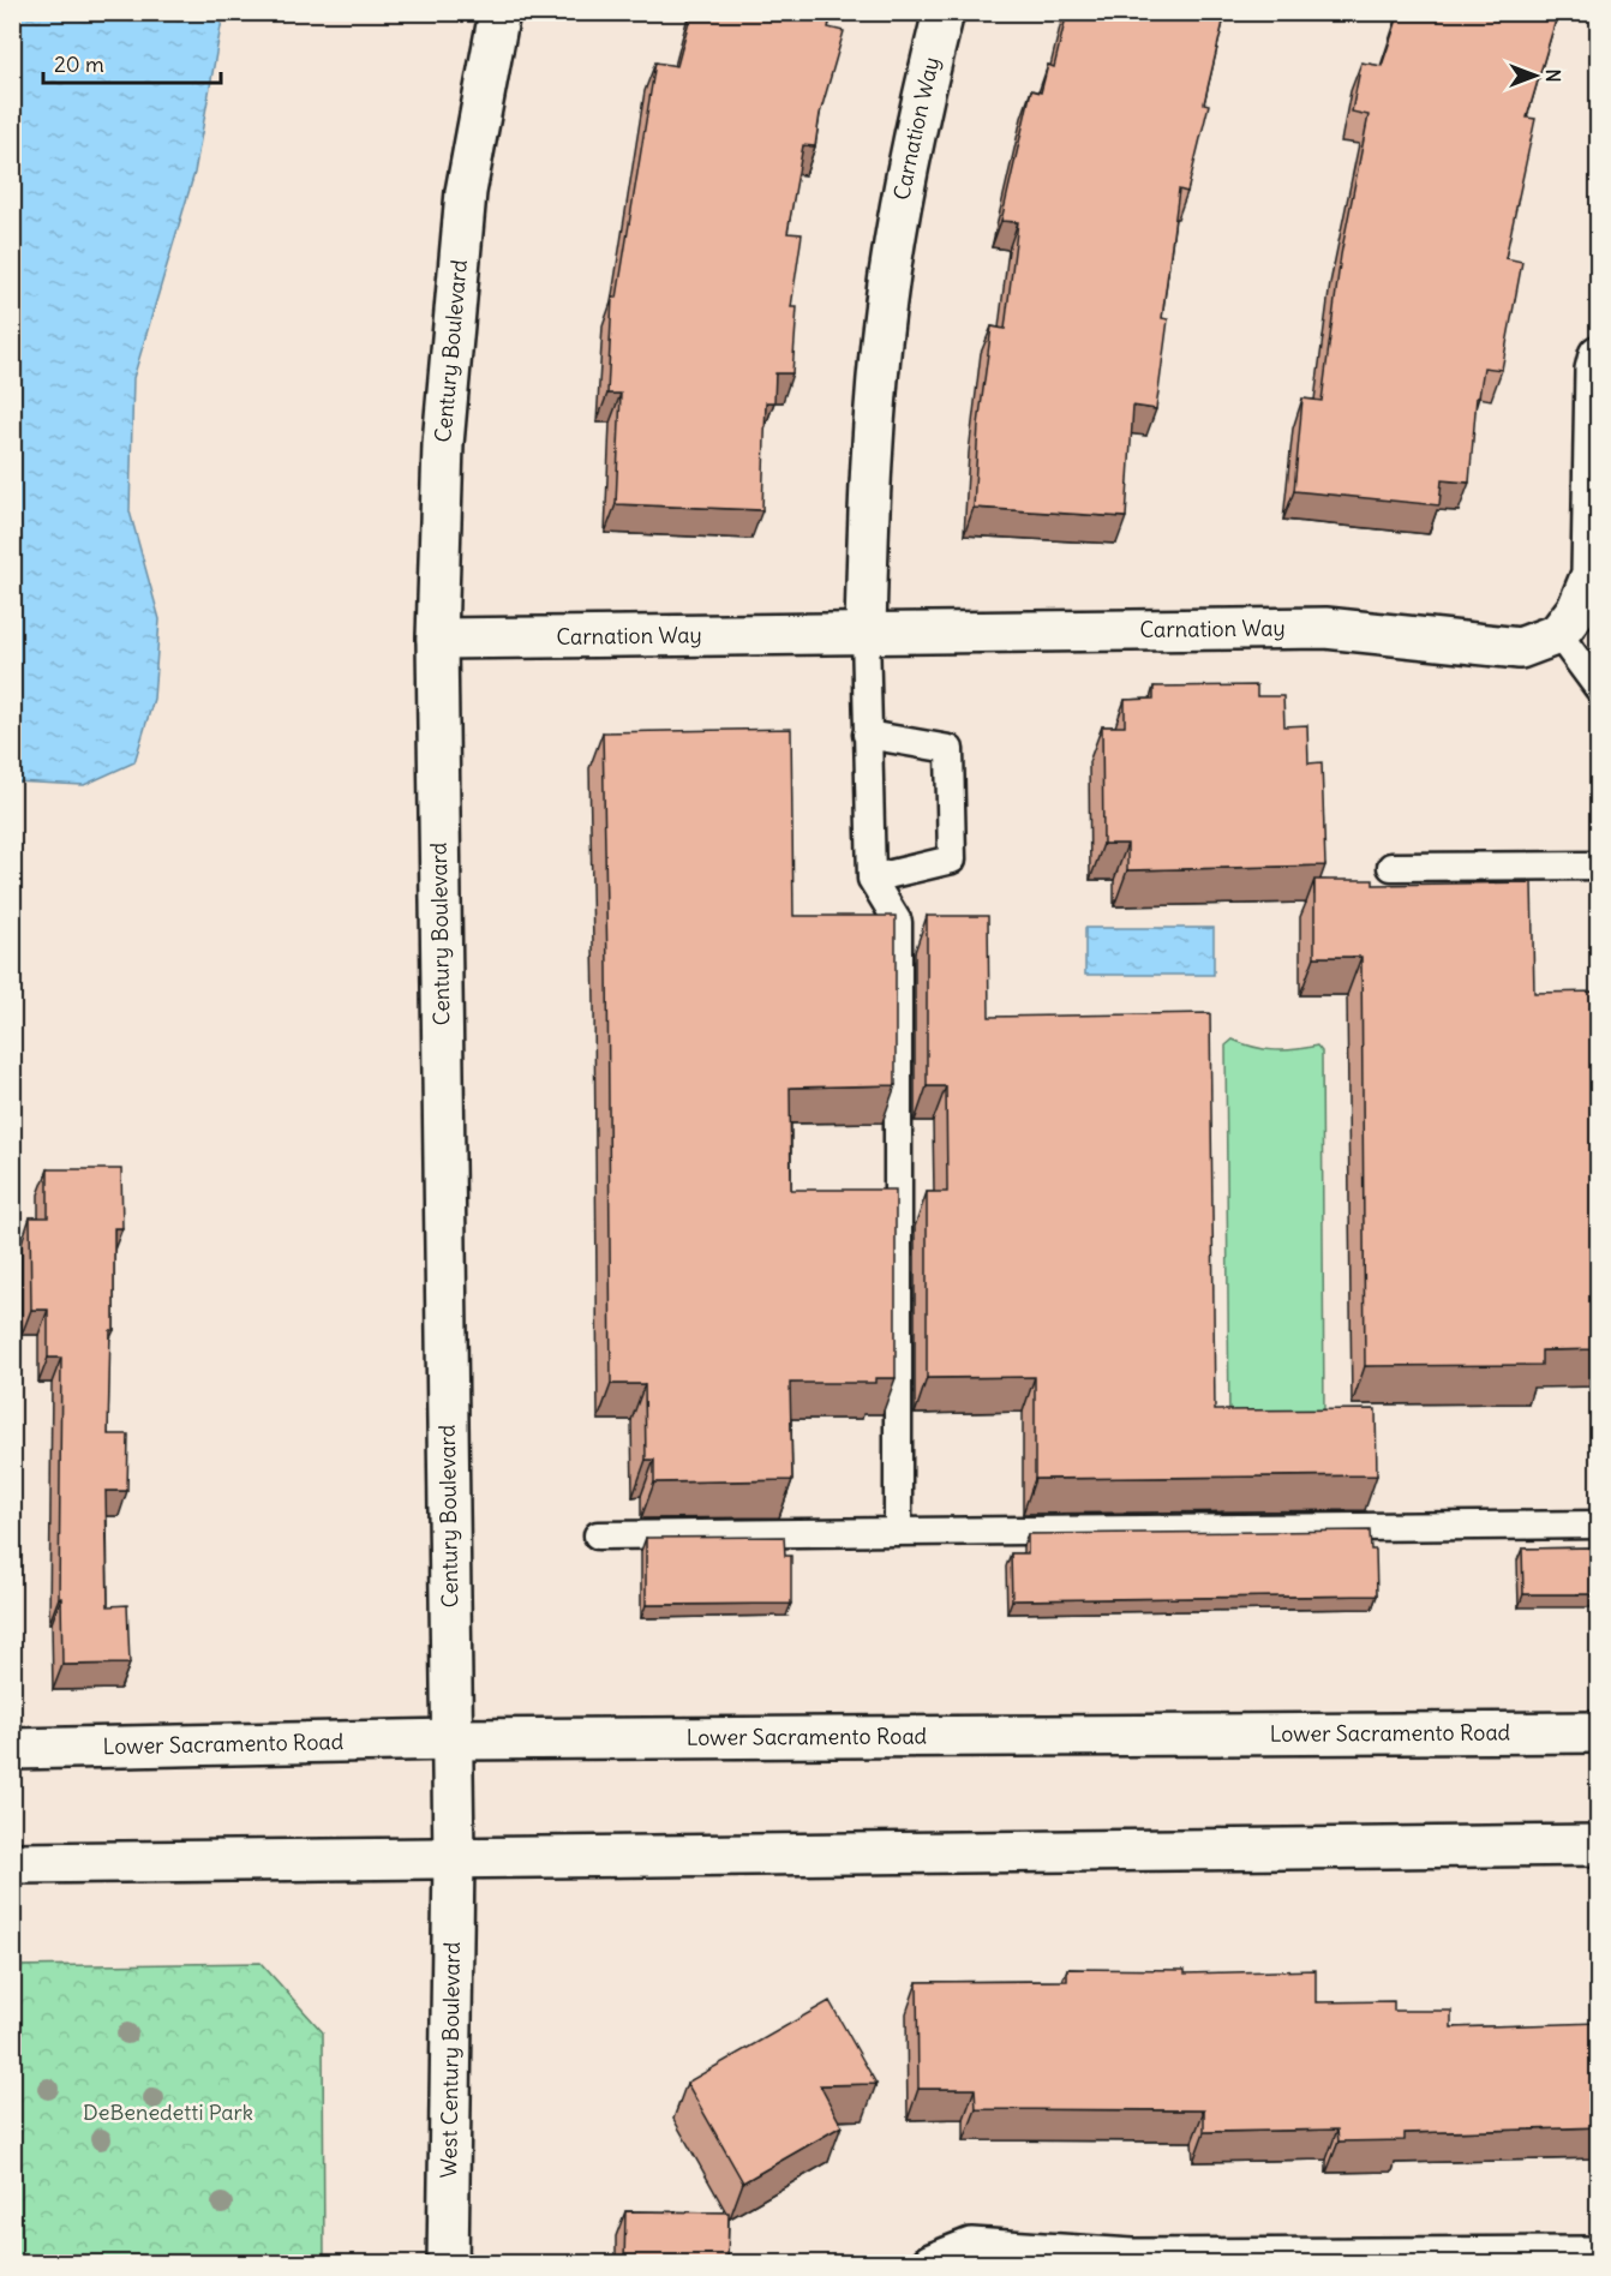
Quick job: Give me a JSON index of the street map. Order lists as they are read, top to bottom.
{
  "streets": {
    "street": [
      "Carnation Way",
      "Century Boulevard",
      "Lower Sacramento Road",
      "West Century Boulevard"
    ]
  },
  "crossings": [
    ["Carnation Way", "Century Boulevard"],
    ["Century Boulevard", "Lower Sacramento Road"],
    ["Century Boulevard", "West Century Boulevard"]
  ],
  "parks": ["DeBenedetti Park"],
  "scale_bar": "20 m",
  "north": "right"
}
